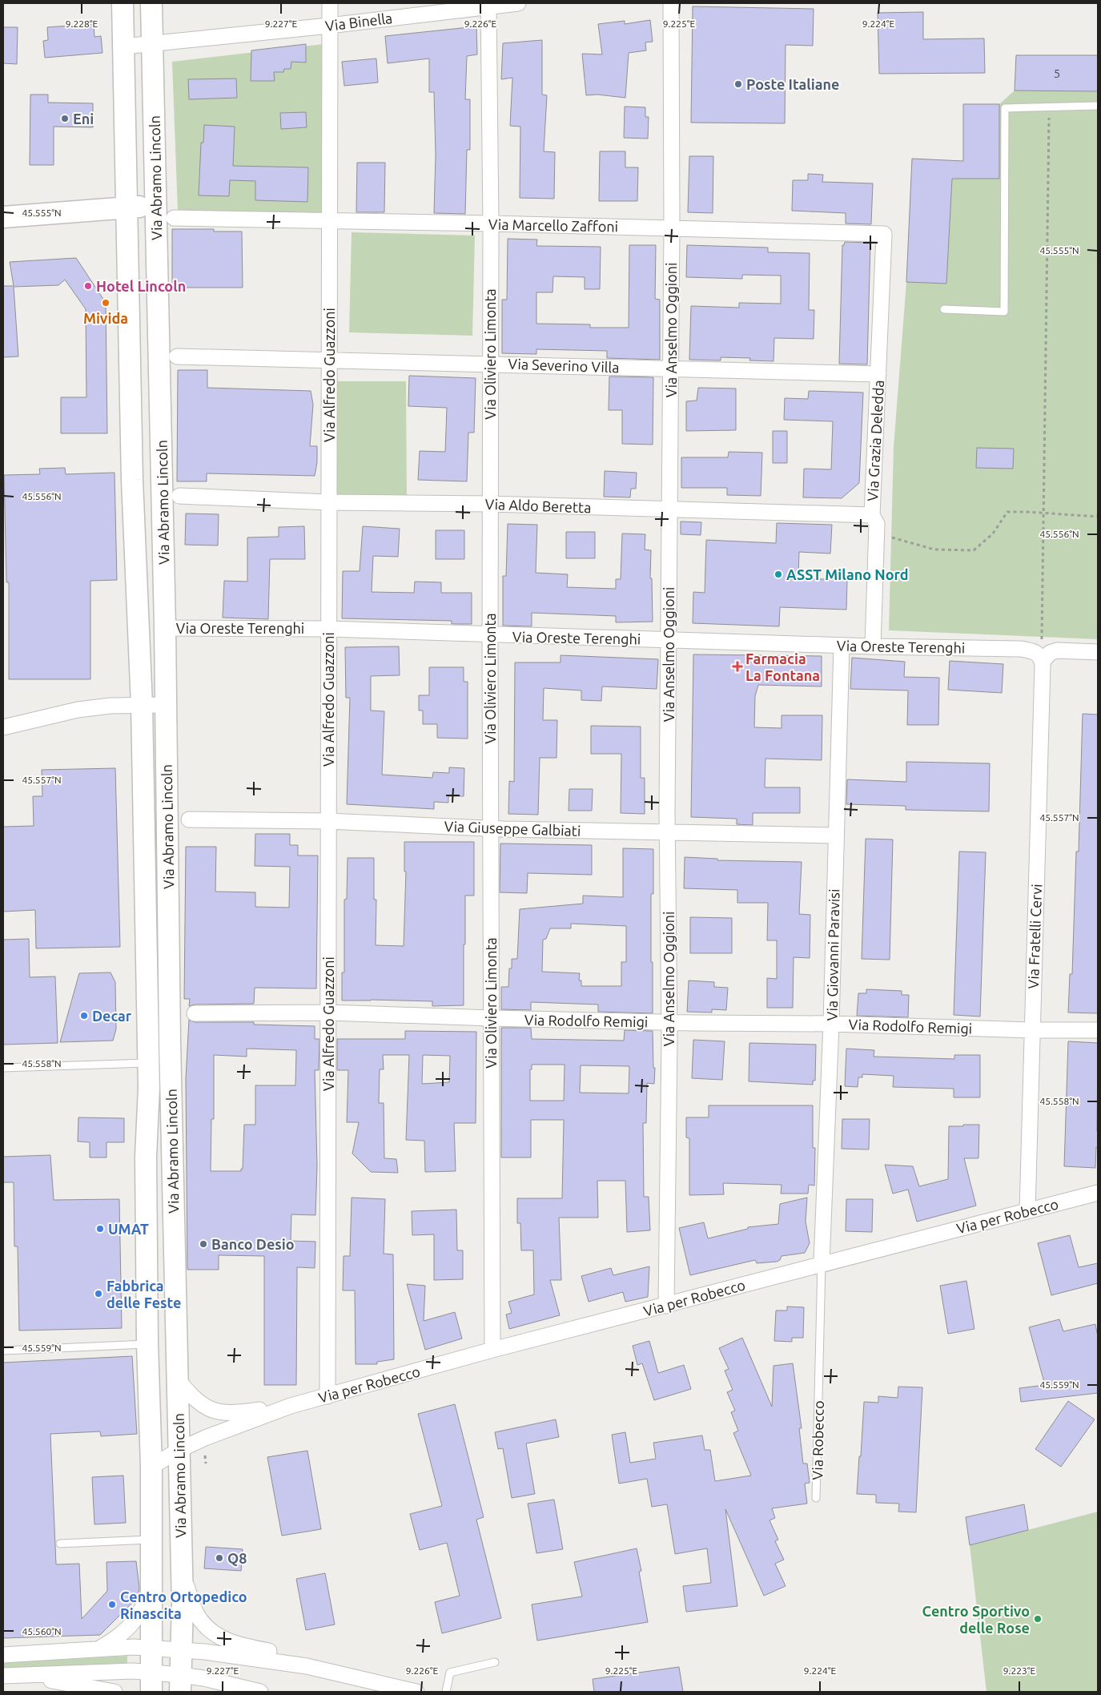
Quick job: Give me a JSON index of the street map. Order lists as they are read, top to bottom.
{
  "streets": {
    "main road": ["Via Abramo Lincoln"],
    "street": [
      "Via Binella",
      "Via Marcello Zaffoni",
      "Via Anselmo Oggioni",
      "Via Oliviero Limonta",
      "Via Severino Villa",
      "Via Alfredo Guazzoni",
      "Via Grazia Deledda",
      "Via Aldo Beretta",
      "Via Oreste Terenghi",
      "Via Giuseppe Galbiati",
      "Via Fratelli Cervi",
      "Via Giovanni Paravisi",
      "Via Rodolfo Remigi",
      "Via per Robecco"
    ],
    "lane": ["Via Robecco"]
  },
  "crossings": [
    ["Via Binella", "Via Abramo Lincoln"],
    ["Via Binella", "Via Oliviero Limonta"],
    ["Via Binella", "Via Alfredo Guazzoni"],
    ["Via Abramo Lincoln", "Via Oreste Terenghi"],
    ["Via Abramo Lincoln", "Via per Robecco"],
    ["Via Marcello Zaffoni", "Via Anselmo Oggioni"],
    ["Via Marcello Zaffoni", "Via Oliviero Limonta"],
    ["Via Marcello Zaffoni", "Via Alfredo Guazzoni"],
    ["Via Marcello Zaffoni", "Via Grazia Deledda"],
    ["Via Anselmo Oggioni", "Via Severino Villa"],
    ["Via Anselmo Oggioni", "Via Aldo Beretta"],
    ["Via Anselmo Oggioni", "Via Oreste Terenghi"],
    ["Via Anselmo Oggioni", "Via Giuseppe Galbiati"],
    ["Via Anselmo Oggioni", "Via Rodolfo Remigi"],
    ["Via Anselmo Oggioni", "Via per Robecco"],
    ["Via Oliviero Limonta", "Via Severino Villa"],
    ["Via Oliviero Limonta", "Via Aldo Beretta"],
    ["Via Oliviero Limonta", "Via Oreste Terenghi"],
    ["Via Oliviero Limonta", "Via Giuseppe Galbiati"],
    ["Via Oliviero Limonta", "Via Rodolfo Remigi"],
    ["Via Oliviero Limonta", "Via per Robecco"],
    ["Via Severino Villa", "Via Alfredo Guazzoni"],
    ["Via Severino Villa", "Via Grazia Deledda"],
    ["Via Alfredo Guazzoni", "Via Aldo Beretta"],
    ["Via Alfredo Guazzoni", "Via Oreste Terenghi"],
    ["Via Alfredo Guazzoni", "Via Giuseppe Galbiati"],
    ["Via Alfredo Guazzoni", "Via Rodolfo Remigi"],
    ["Via Alfredo Guazzoni", "Via per Robecco"],
    ["Via Grazia Deledda", "Via Aldo Beretta"],
    ["Via Grazia Deledda", "Via Oreste Terenghi"],
    ["Via Oreste Terenghi", "Via Fratelli Cervi"],
    ["Via Oreste Terenghi", "Via Giovanni Paravisi"],
    ["Via Giuseppe Galbiati", "Via Giovanni Paravisi"],
    ["Via Fratelli Cervi", "Via Rodolfo Remigi"],
    ["Via Fratelli Cervi", "Via per Robecco"],
    ["Via Giovanni Paravisi", "Via Rodolfo Remigi"],
    ["Via Giovanni Paravisi", "Via per Robecco"],
    ["Via Giovanni Paravisi", "Via Robecco"],
    ["Via per Robecco", "Via Robecco"]
  ],
  "places": {
    "other": [
      "Poste Italiane",
      "Eni",
      "Hotel Lincoln",
      "Mivida",
      "ASST Milano Nord",
      "Decar",
      "UMAT",
      "Banco Desio",
      "Fabbrica delle Feste",
      "Q8",
      "Centro Ortopedico Rinascita",
      "Centro Sportivo delle Rose"
    ],
    "health": ["Farmacia La Fontana"]
  },
  "house_numbers": ["5"],
  "coordinates": [
    "9.228°E",
    "9.227°E",
    "9.226°E",
    "9.225°E",
    "9.224°E",
    "45.555°N",
    "45.556°N",
    "45.557°N",
    "45.558°N",
    "45.559°N",
    "45.560°N",
    "9.223°E"
  ]
}
